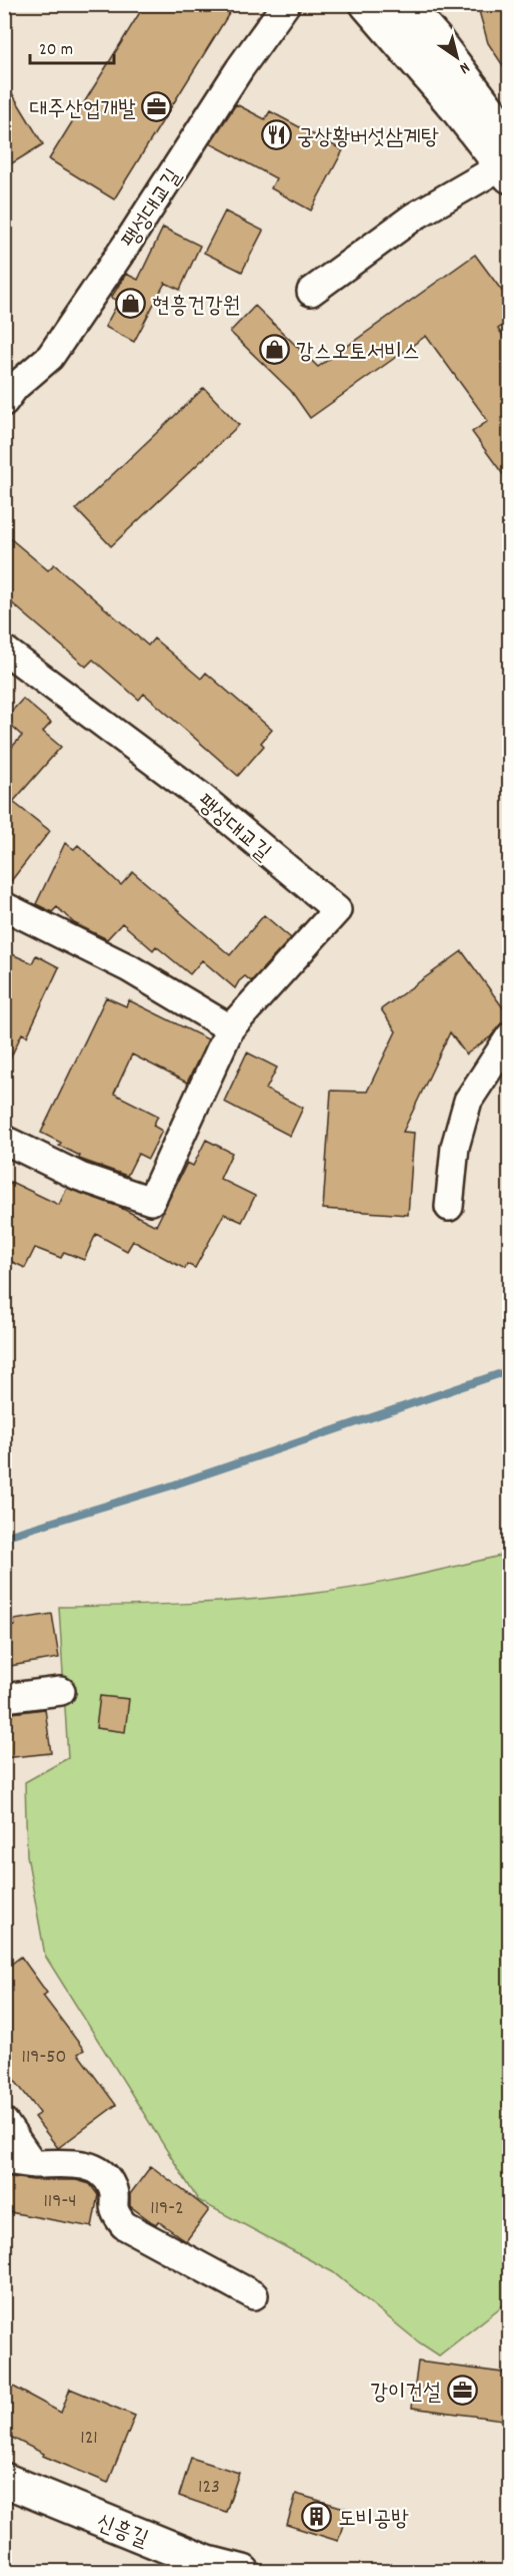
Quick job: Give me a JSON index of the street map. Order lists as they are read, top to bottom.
{
  "streets": {
    "main road": ["신흥길"],
    "street": ["팽성대교길"]
  },
  "places": {
    "office": ["대주산업개발", "강이건설"],
    "restaurant": ["궁상황버섯삼계탕"],
    "shop": ["현흥건강원", "강스오토서비스"],
    "building": ["도비공방"]
  },
  "house_numbers": [
    "119-50",
    "119-4",
    "119-2",
    "121",
    "123"
  ],
  "scale_bar": "20 m",
  "north": "bottom right"
}
